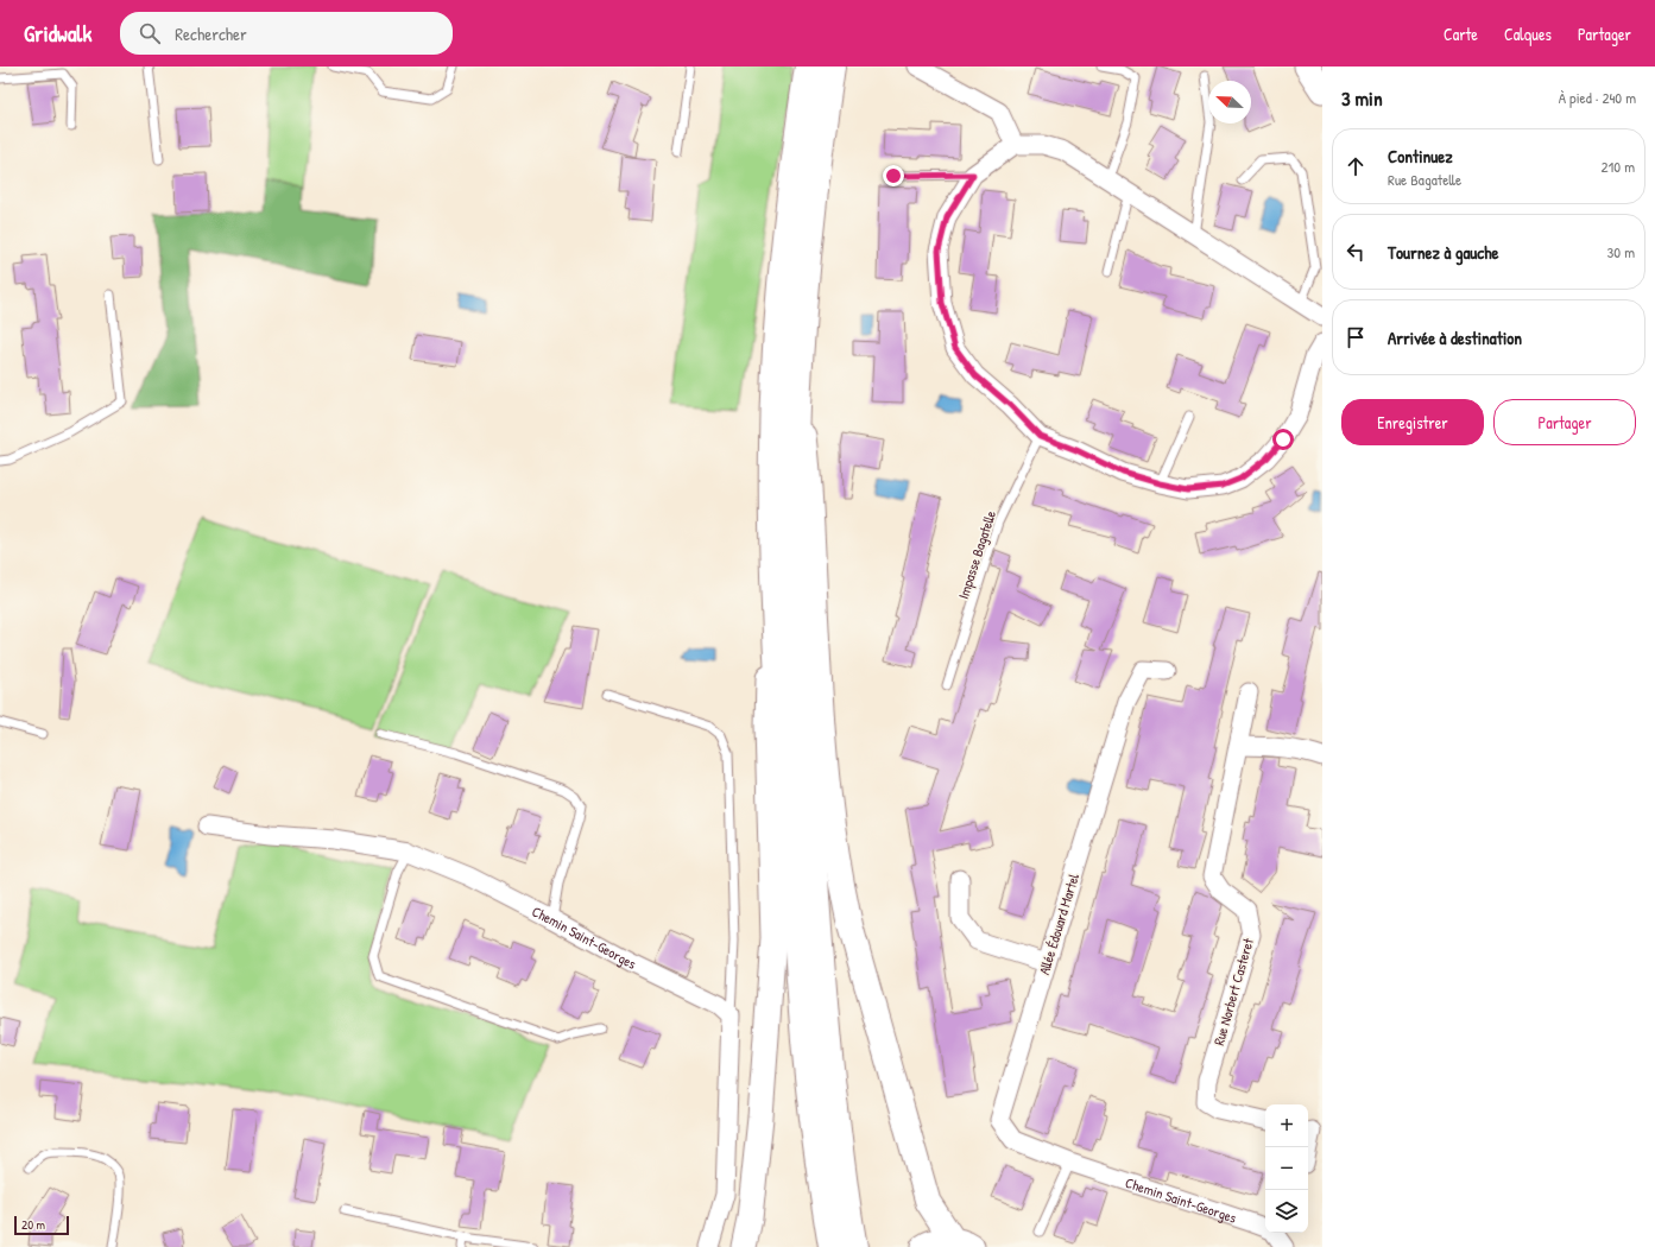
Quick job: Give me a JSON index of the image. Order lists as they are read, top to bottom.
{
  "streets": {
    "street": ["Allée Édouard Martel", "Chemin Saint-Georges", "Rue Norbert Casteret"],
    "lane": ["Impasse Bagatelle"]
  },
  "crossings": [
    ["Allée Édouard Martel", "Chemin Saint-Georges"]
  ],
  "scale_bar": "20 m",
  "north": "top left",
  "page": {
    "header": "Gridwalk",
    "search": "Rechercher",
    "nav": ["Carte", "Calques", "Partager"],
    "heading": ["3 min", "À pied · 240 m"],
    "list": [
      ["Continuez", "Rue Bagatelle", "210 m"],
      ["Tournez à gauche", "30 m"],
      "Arrivée à destination"
    ],
    "buttons": ["Enregistrer", "Partager"],
    "map_buttons": ["+", "−"],
    "scale": "20 m"
  }
}
